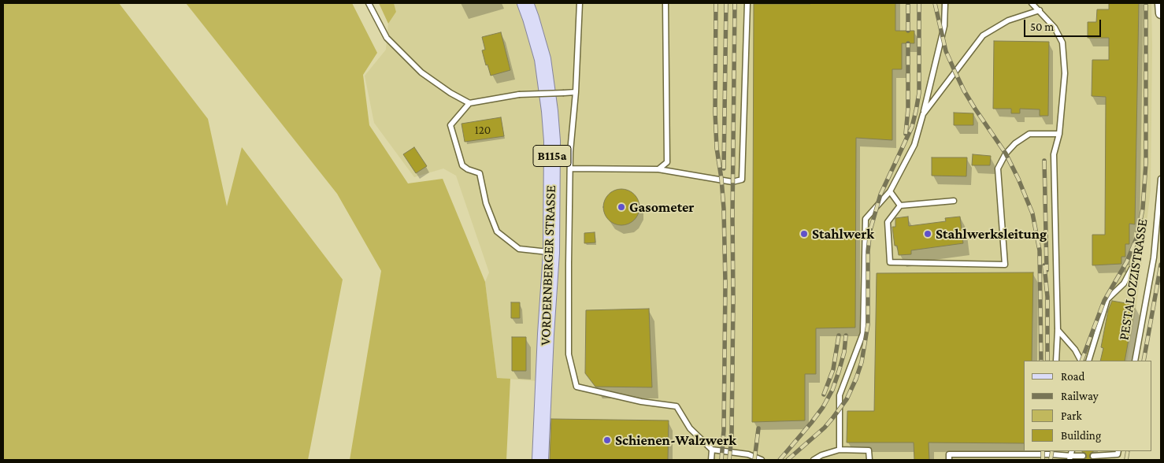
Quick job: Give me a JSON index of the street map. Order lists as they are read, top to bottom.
{
  "streets": {
    "main road": ["B115a", "VORDERNBERGER STRASSE"],
    "lane": ["PESTALOZZISTRASSE"]
  },
  "places": [
    "Gasometer",
    "Stahlwerk",
    "Stahlwerksleitung",
    "Schienen-Walzwerk"
  ],
  "house_numbers": ["120"],
  "legend": [
    "Road",
    "Railway",
    "Park",
    "Building"
  ],
  "scale_bar": "50 m"
}
